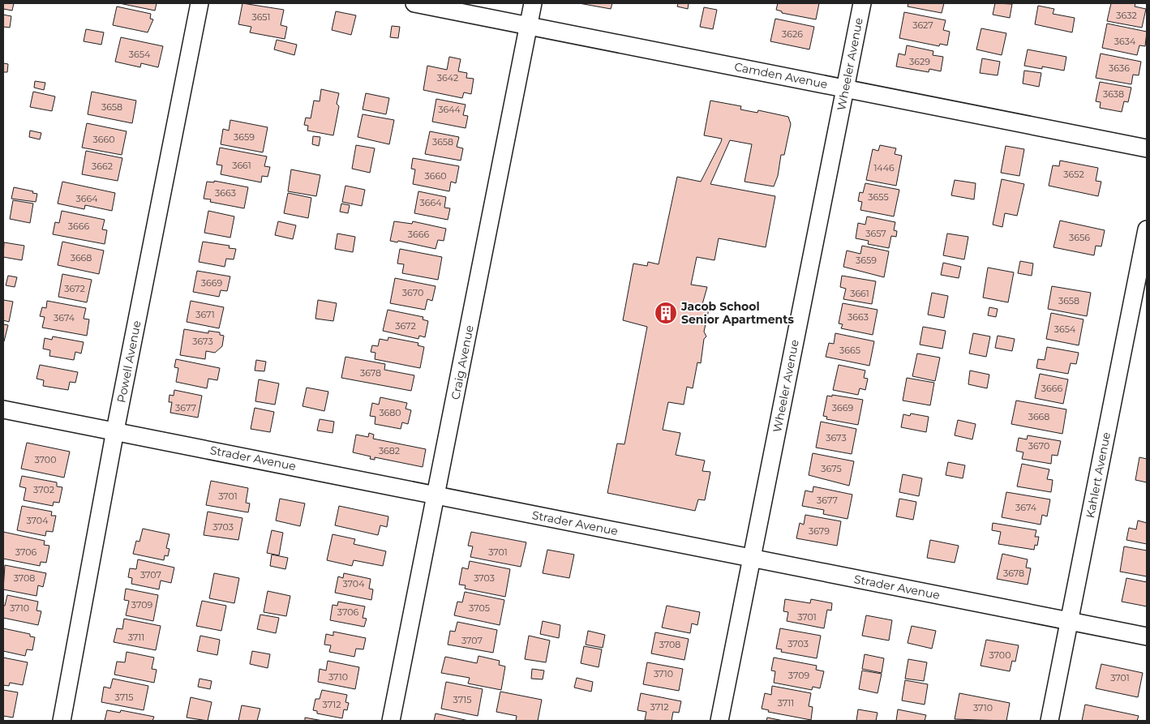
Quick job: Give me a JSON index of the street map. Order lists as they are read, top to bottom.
{
  "streets": {
    "street": [
      "Wheeler Avenue",
      "Camden Avenue",
      "Powell Avenue",
      "Craig Avenue",
      "Strader Avenue",
      "Kahlert Avenue"
    ]
  },
  "crossings": [
    ["Wheeler Avenue", "Camden Avenue"],
    ["Wheeler Avenue", "Strader Avenue"],
    ["Camden Avenue", "Craig Avenue"],
    ["Powell Avenue", "Strader Avenue"],
    ["Craig Avenue", "Strader Avenue"],
    ["Strader Avenue", "Kahlert Avenue"]
  ],
  "places": {
    "building": ["Jacob School Senior Apartments"]
  },
  "house_numbers": [
    "3632",
    "3651",
    "3627",
    "3626",
    "3634",
    "3654",
    "3629",
    "3636",
    "3642",
    "3638",
    "3658",
    "3644",
    "3659",
    "3660",
    "3658",
    "3661",
    "3662",
    "1446",
    "3652",
    "3660",
    "3663",
    "3655",
    "3664",
    "3664",
    "3666",
    "3657",
    "3666",
    "3656",
    "3668",
    "3659",
    "3669",
    "3672",
    "3670",
    "3661",
    "3658",
    "3671",
    "3663",
    "3674",
    "3672",
    "3654",
    "3673",
    "3665",
    "3678",
    "3666",
    "3677",
    "3669",
    "3680",
    "3668",
    "3673",
    "3670",
    "3682",
    "3700",
    "3675",
    "3702",
    "3701",
    "3677",
    "3674",
    "3704",
    "3703",
    "3679",
    "3706",
    "3701",
    "3678",
    "3707",
    "3708",
    "3703",
    "3704",
    "3709",
    "3710",
    "3705",
    "3706",
    "3701",
    "3711",
    "3707",
    "3703",
    "3708",
    "3700",
    "3710",
    "3709",
    "3710",
    "3701",
    "3715",
    "3715",
    "3711",
    "3712",
    "3712",
    "3710"
  ]
}
